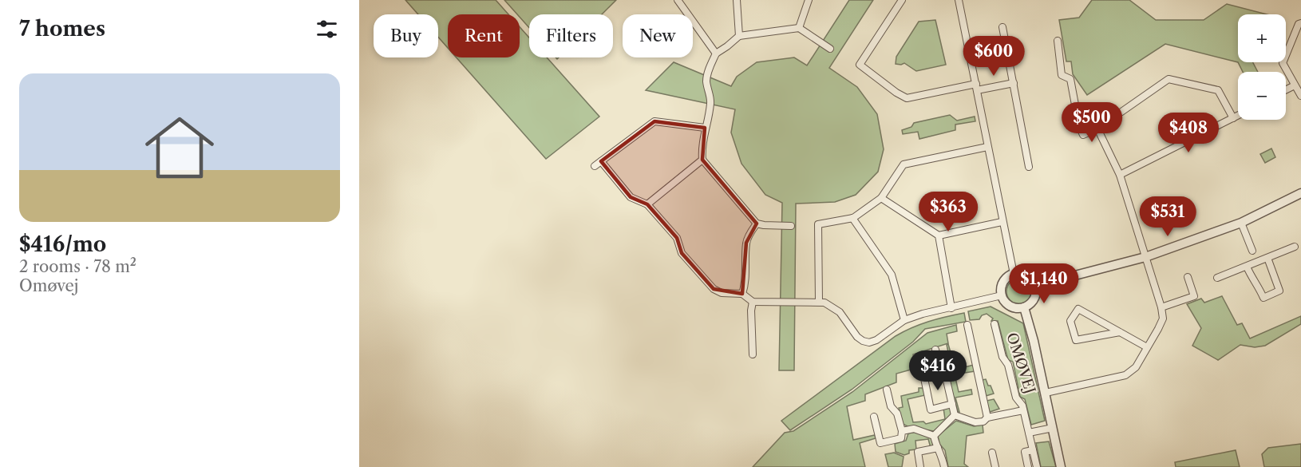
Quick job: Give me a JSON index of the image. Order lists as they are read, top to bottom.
{
  "streets": {
    "street": ["OMØVEJ"]
  },
  "page": {
    "heading": "7 homes",
    "map_buttons": ["+", "−"],
    "chip": [
      "Buy",
      "Rent",
      "Filters",
      "New"
    ],
    "price": [
      "$600",
      "$500",
      "$408",
      "$363",
      "$531",
      "$1,140",
      "$416"
    ],
    "list": [
      {
        "name": "$416/mo",
        "note": "2 rooms · 78 m² · Omøvej"
      }
    ]
  }
}
